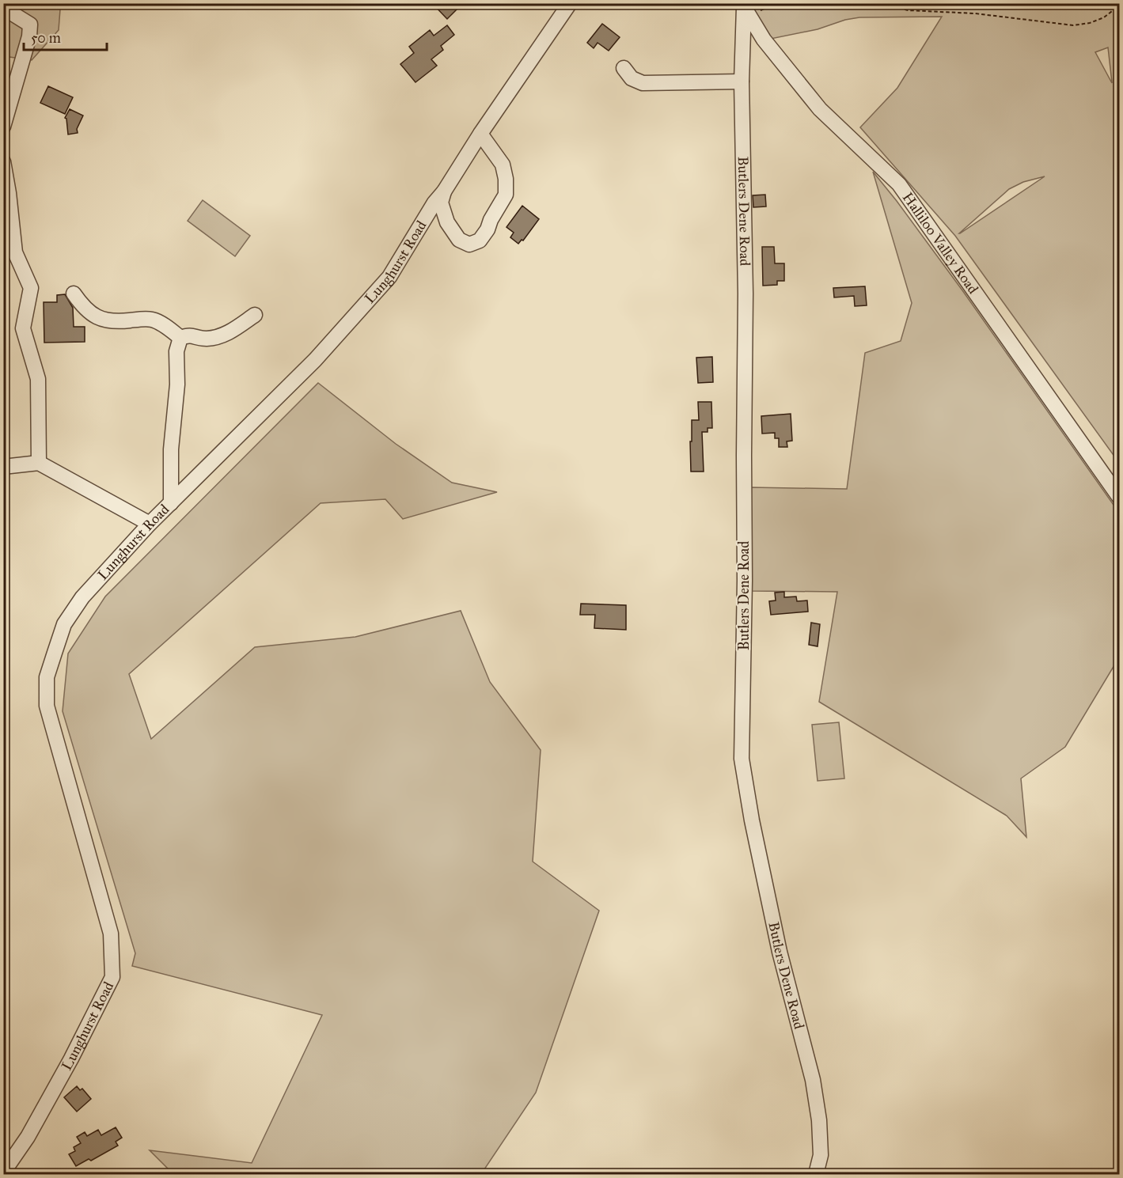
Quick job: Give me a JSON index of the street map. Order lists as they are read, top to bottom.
{
  "streets": {
    "street": ["Butlers Dene Road", "Halliloo Valley Road", "Lunghurst Road"]
  },
  "crossings": [
    ["Butlers Dene Road", "Halliloo Valley Road"]
  ],
  "scale_bar": "50 m"
}
